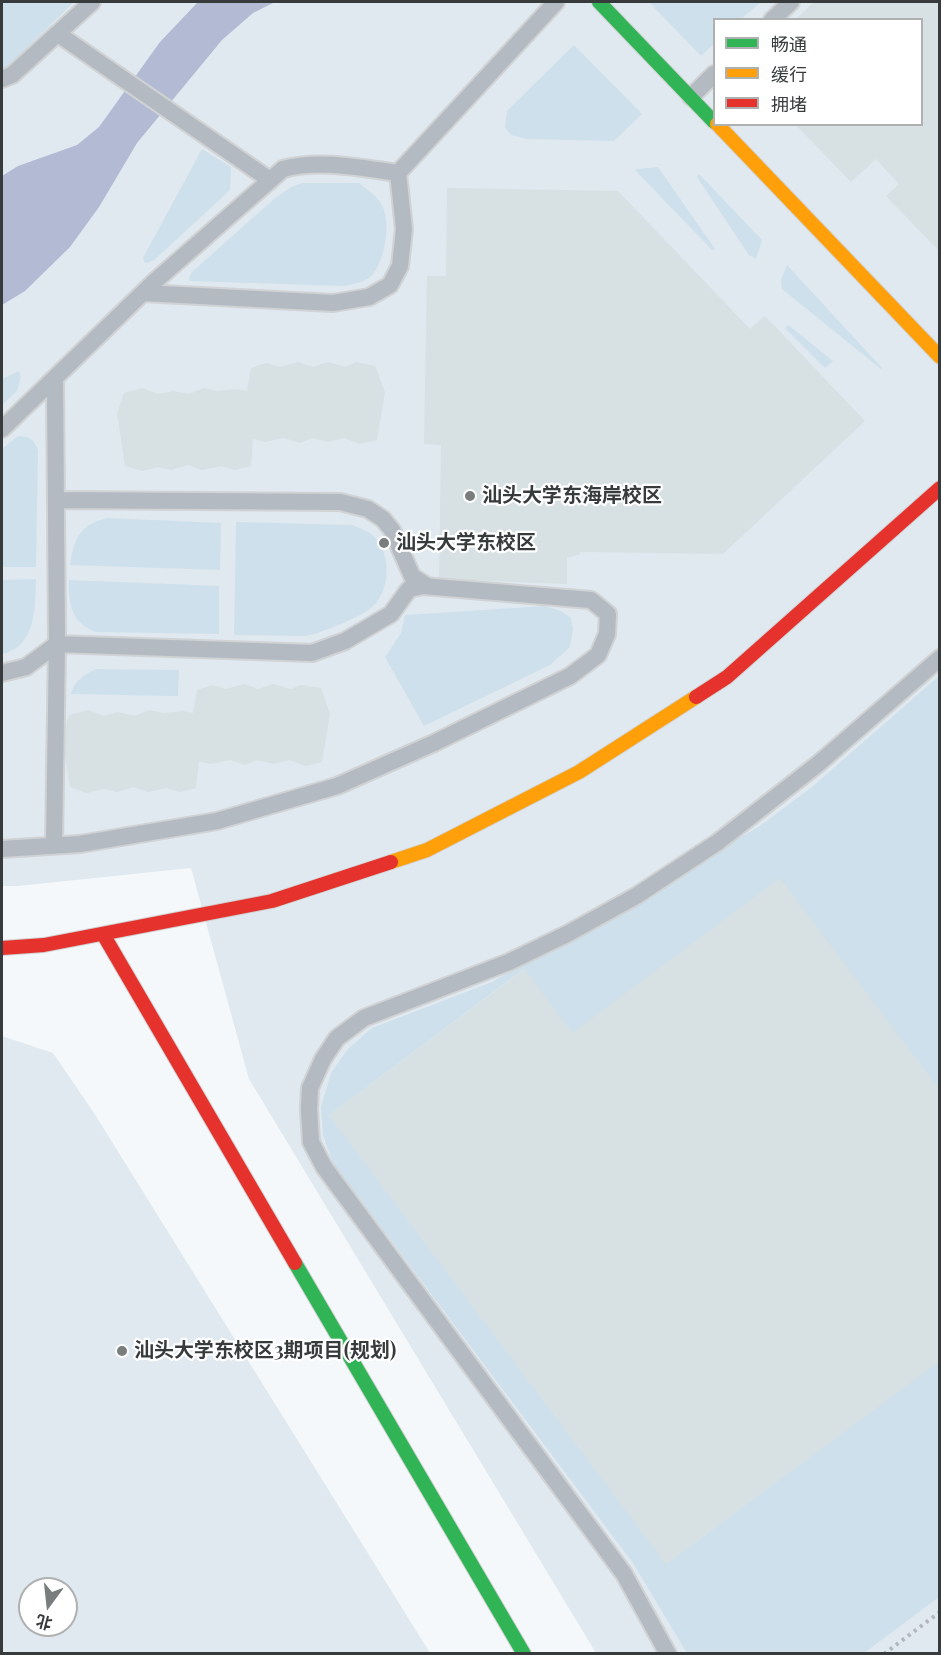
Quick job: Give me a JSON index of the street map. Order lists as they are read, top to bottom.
{
  "places": ["汕头大学东海岸校区", "汕头大学东校区", "汕头大学东校区3期项目(规划)"],
  "legend": ["畅通", "缓行", "拥堵"],
  "north": "bottom"
}
